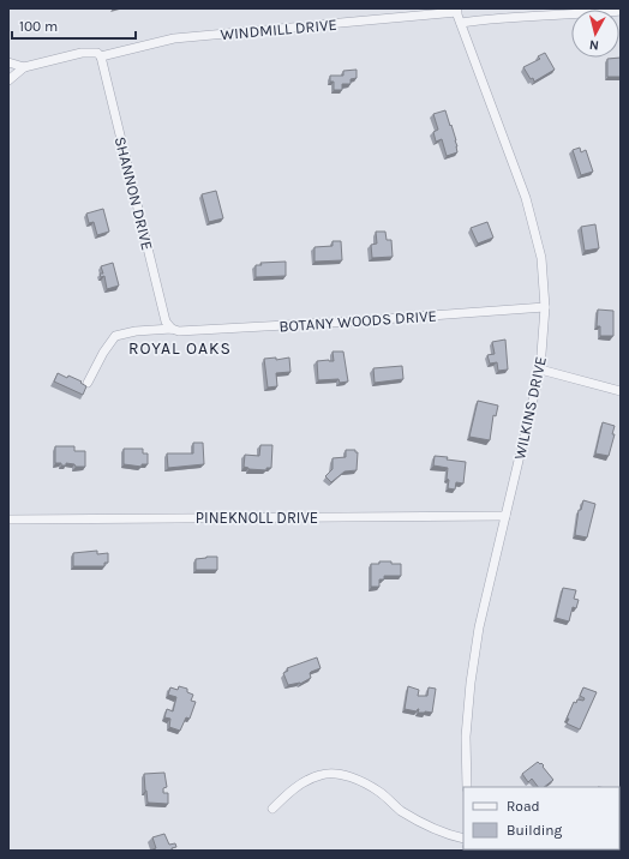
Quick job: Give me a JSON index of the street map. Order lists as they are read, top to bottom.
{
  "streets": {
    "street": [
      "WINDMILL DRIVE",
      "SHANNON DRIVE",
      "BOTANY WOODS DRIVE",
      "WILKINS DRIVE",
      "PINEKNOLL DRIVE"
    ]
  },
  "crossings": [
    ["WINDMILL DRIVE", "SHANNON DRIVE"],
    ["WINDMILL DRIVE", "WILKINS DRIVE"],
    ["SHANNON DRIVE", "BOTANY WOODS DRIVE"],
    ["BOTANY WOODS DRIVE", "WILKINS DRIVE"],
    ["WILKINS DRIVE", "PINEKNOLL DRIVE"]
  ],
  "districts": ["ROYAL OAKS"],
  "legend": ["Road", "Building"],
  "scale_bar": "100 m",
  "north": "bottom"
}
